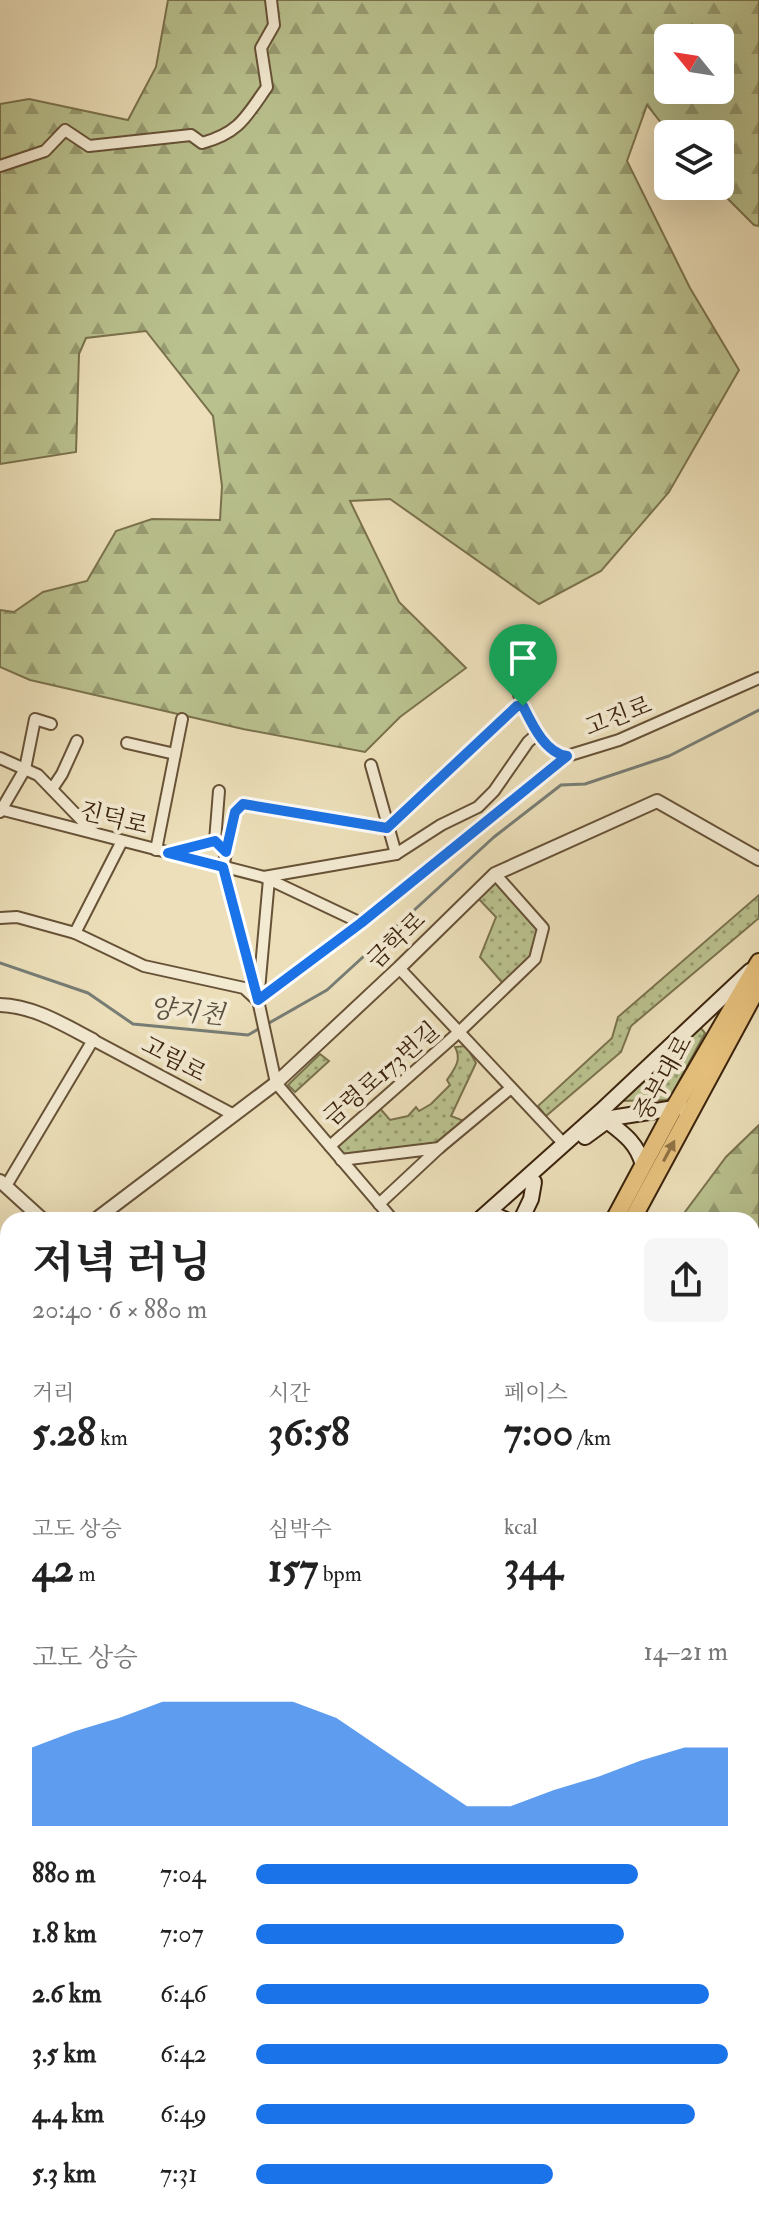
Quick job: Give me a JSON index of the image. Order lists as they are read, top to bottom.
{
  "streets": {
    "main road": ["중부대로"],
    "street": [
      "고진로",
      "진덕로",
      "금학로",
      "고림로",
      "금령로173번길"
    ]
  },
  "crossings": [
    ["고진로", "진덕로"],
    ["금학로", "고림로"],
    ["금학로", "금령로173번길"]
  ],
  "water": ["양지천"],
  "north": "top left",
  "page": {
    "heading": ["저녁 러닝", "20:40 · 6 × 880 m"],
    "stats": [
      ["거리", "5.28 km"],
      ["시간", "36:58"],
      ["페이스", "7:00 /km"],
      ["고도 상승", "42 m"],
      ["심박수", "157 bpm"],
      ["kcal", "344"]
    ],
    "chart": ["고도 상승", "14–21 m"],
    "list": [
      {
        "name": "880 m",
        "note": "7:04"
      },
      {
        "name": "1.8 km",
        "note": "7:07"
      },
      {
        "name": "2.6 km",
        "note": "6:46"
      },
      {
        "name": "3.5 km",
        "note": "6:42"
      },
      {
        "name": "4.4 km",
        "note": "6:49"
      },
      {
        "name": "5.3 km",
        "note": "7:31"
      }
    ]
  }
}
